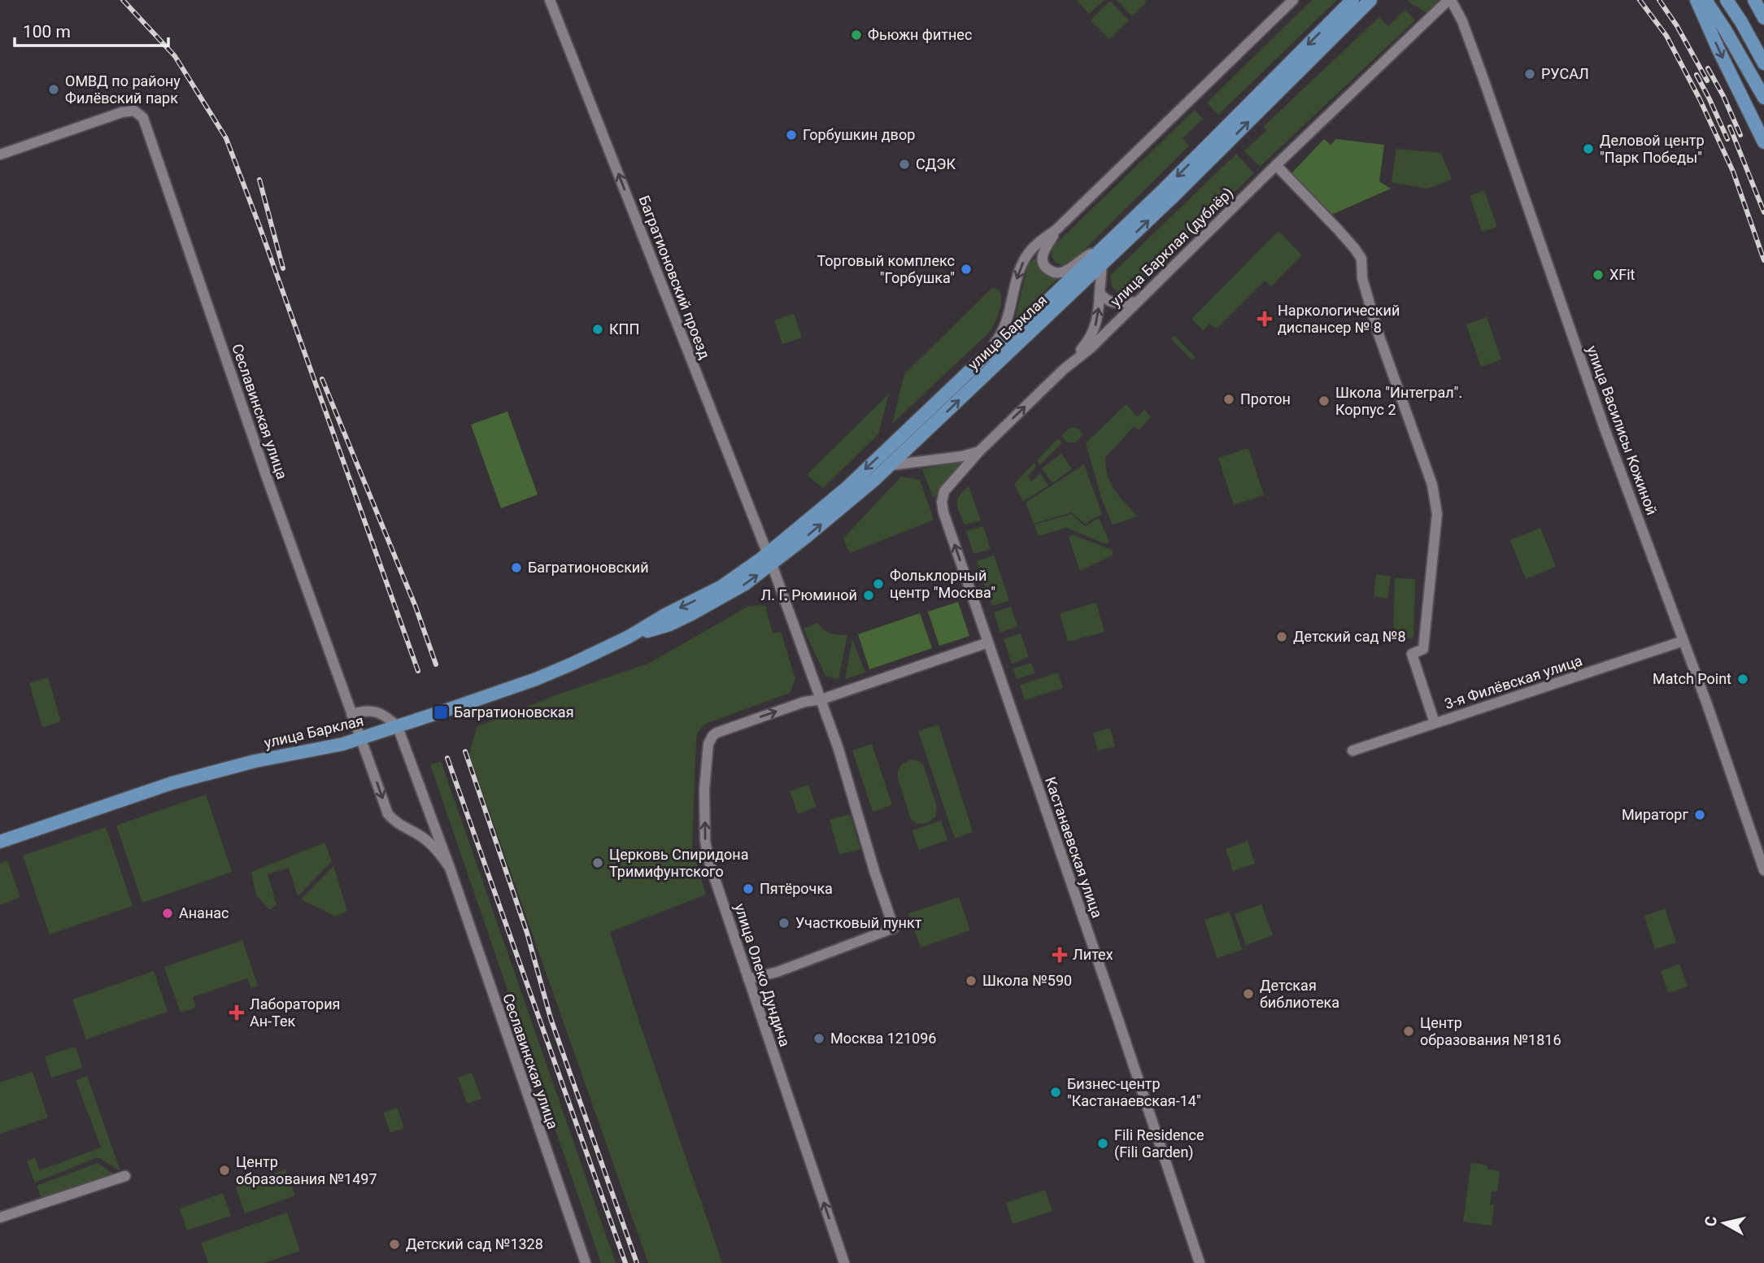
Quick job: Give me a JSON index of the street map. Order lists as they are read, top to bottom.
{
  "streets": {
    "main road": ["улица Барклая"],
    "street": [
      "улица Барклая (дублёр)",
      "Багратионовский проезд",
      "Сеславинская улица",
      "улица Василисы Кожиной",
      "3-я Филёвская улица",
      "Кастанаевская улица",
      "улица Олеко Дундича"
    ]
  },
  "crossings": [
    ["улица Барклая (дублёр)", "улица Василисы Кожиной"],
    ["улица Барклая (дублёр)", "Кастанаевская улица"],
    ["Багратионовский проезд", "улица Барклая"],
    ["улица Барклая", "Сеславинская улица"],
    ["улица Василисы Кожиной", "3-я Филёвская улица"],
    ["Кастанаевская улица", "улица Олеко Дундича"]
  ],
  "one_way": ["Багратионовский проезд", "улица Олеко Дундича"],
  "places": {
    "other": [
      "Фьюжн фитнес",
      "РУСАЛ",
      "ОМВД по району Филёвский парк",
      "Горбушкин двор",
      "Деловой центр \"Парк Победы\"",
      "СДЭК",
      "Торговый комплекс \"Горбушка\"",
      "XFit",
      "КПП",
      "Протон",
      "Школа \"Интеграл\". Корпус 2",
      "Багратионовский",
      "Фольклорный центр \"Москва\"",
      "Л. Г. Рюминой",
      "Детский сад №8",
      "Match Point",
      "Мираторг",
      "Церковь Спиридона Тримифунтского",
      "Пятёрочка",
      "Ананас",
      "Участковый пункт",
      "Школа №590",
      "Детская библиотека",
      "Центр образования №1816",
      "Москва 121096",
      "Бизнес-центр \"Кастанаевская-14\"",
      "Fili Residence (Fili Garden)",
      "Центр образования №1497",
      "Детский сад №1328"
    ],
    "health": ["Наркологический диспансер № 8", "Литех", "Лаборатория Ан-Тек"],
    "transit": ["Багратионовская"]
  },
  "scale_bar": "100 m",
  "north": "left"
}
